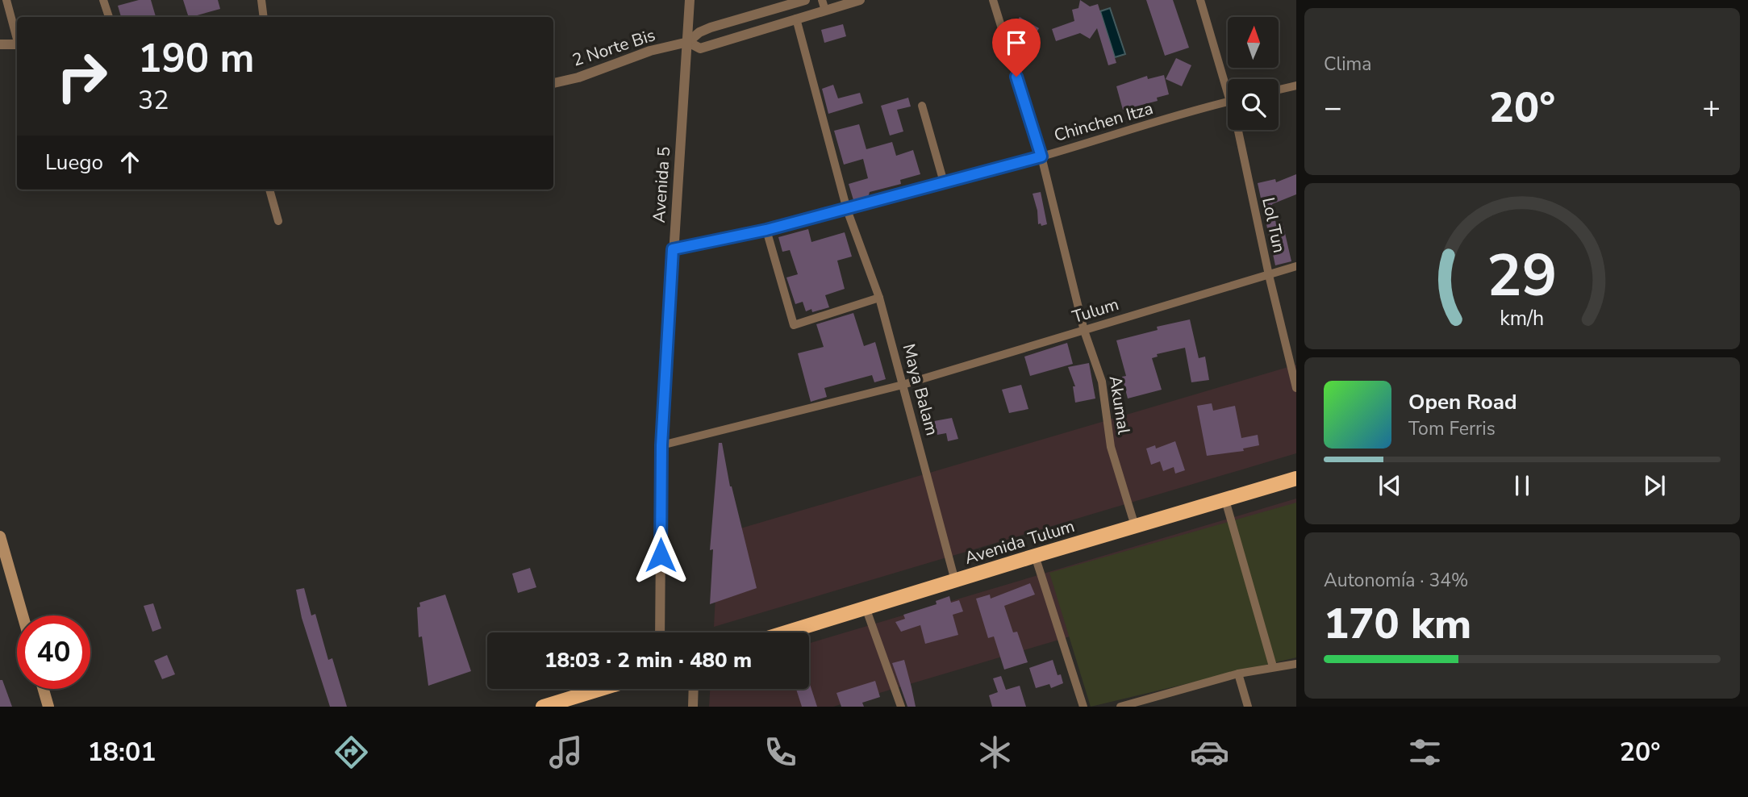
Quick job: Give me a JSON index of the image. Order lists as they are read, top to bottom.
{
  "streets": {
    "highway": ["Avenida Tulum"],
    "street": [
      "2 Norte Bis",
      "Chinchen Itza",
      "Avenida 5",
      "Lol Tun",
      "Tulum",
      "Maya Balam",
      "Akumal"
    ]
  },
  "crossings": [
    ["2 Norte Bis", "Avenida 5"],
    ["Chinchen Itza", "Avenida 5"],
    ["Chinchen Itza", "Maya Balam"],
    ["Chinchen Itza", "Akumal"],
    ["Avenida 5", "Tulum"],
    ["Lol Tun", "Tulum"],
    ["Tulum", "Maya Balam"],
    ["Tulum", "Akumal"],
    ["Maya Balam", "Avenida Tulum"],
    ["Akumal", "Avenida Tulum"]
  ],
  "north": "top",
  "page": {
    "tile": [
      "Clima",
      ["Autonomía · 34%", "170 km"]
    ],
    "turn": ["190 m", "32"],
    "heat": ["−", "20°", "+"],
    "then": "Luego",
    "song": ["Open Road", "Tom Ferris"],
    "limit": "40",
    "trip": "18:03 · 2 min · 480 m",
    "tabs": ["18:01", "20°"],
    "gauge": ["29", "km/h"]
  }
}
